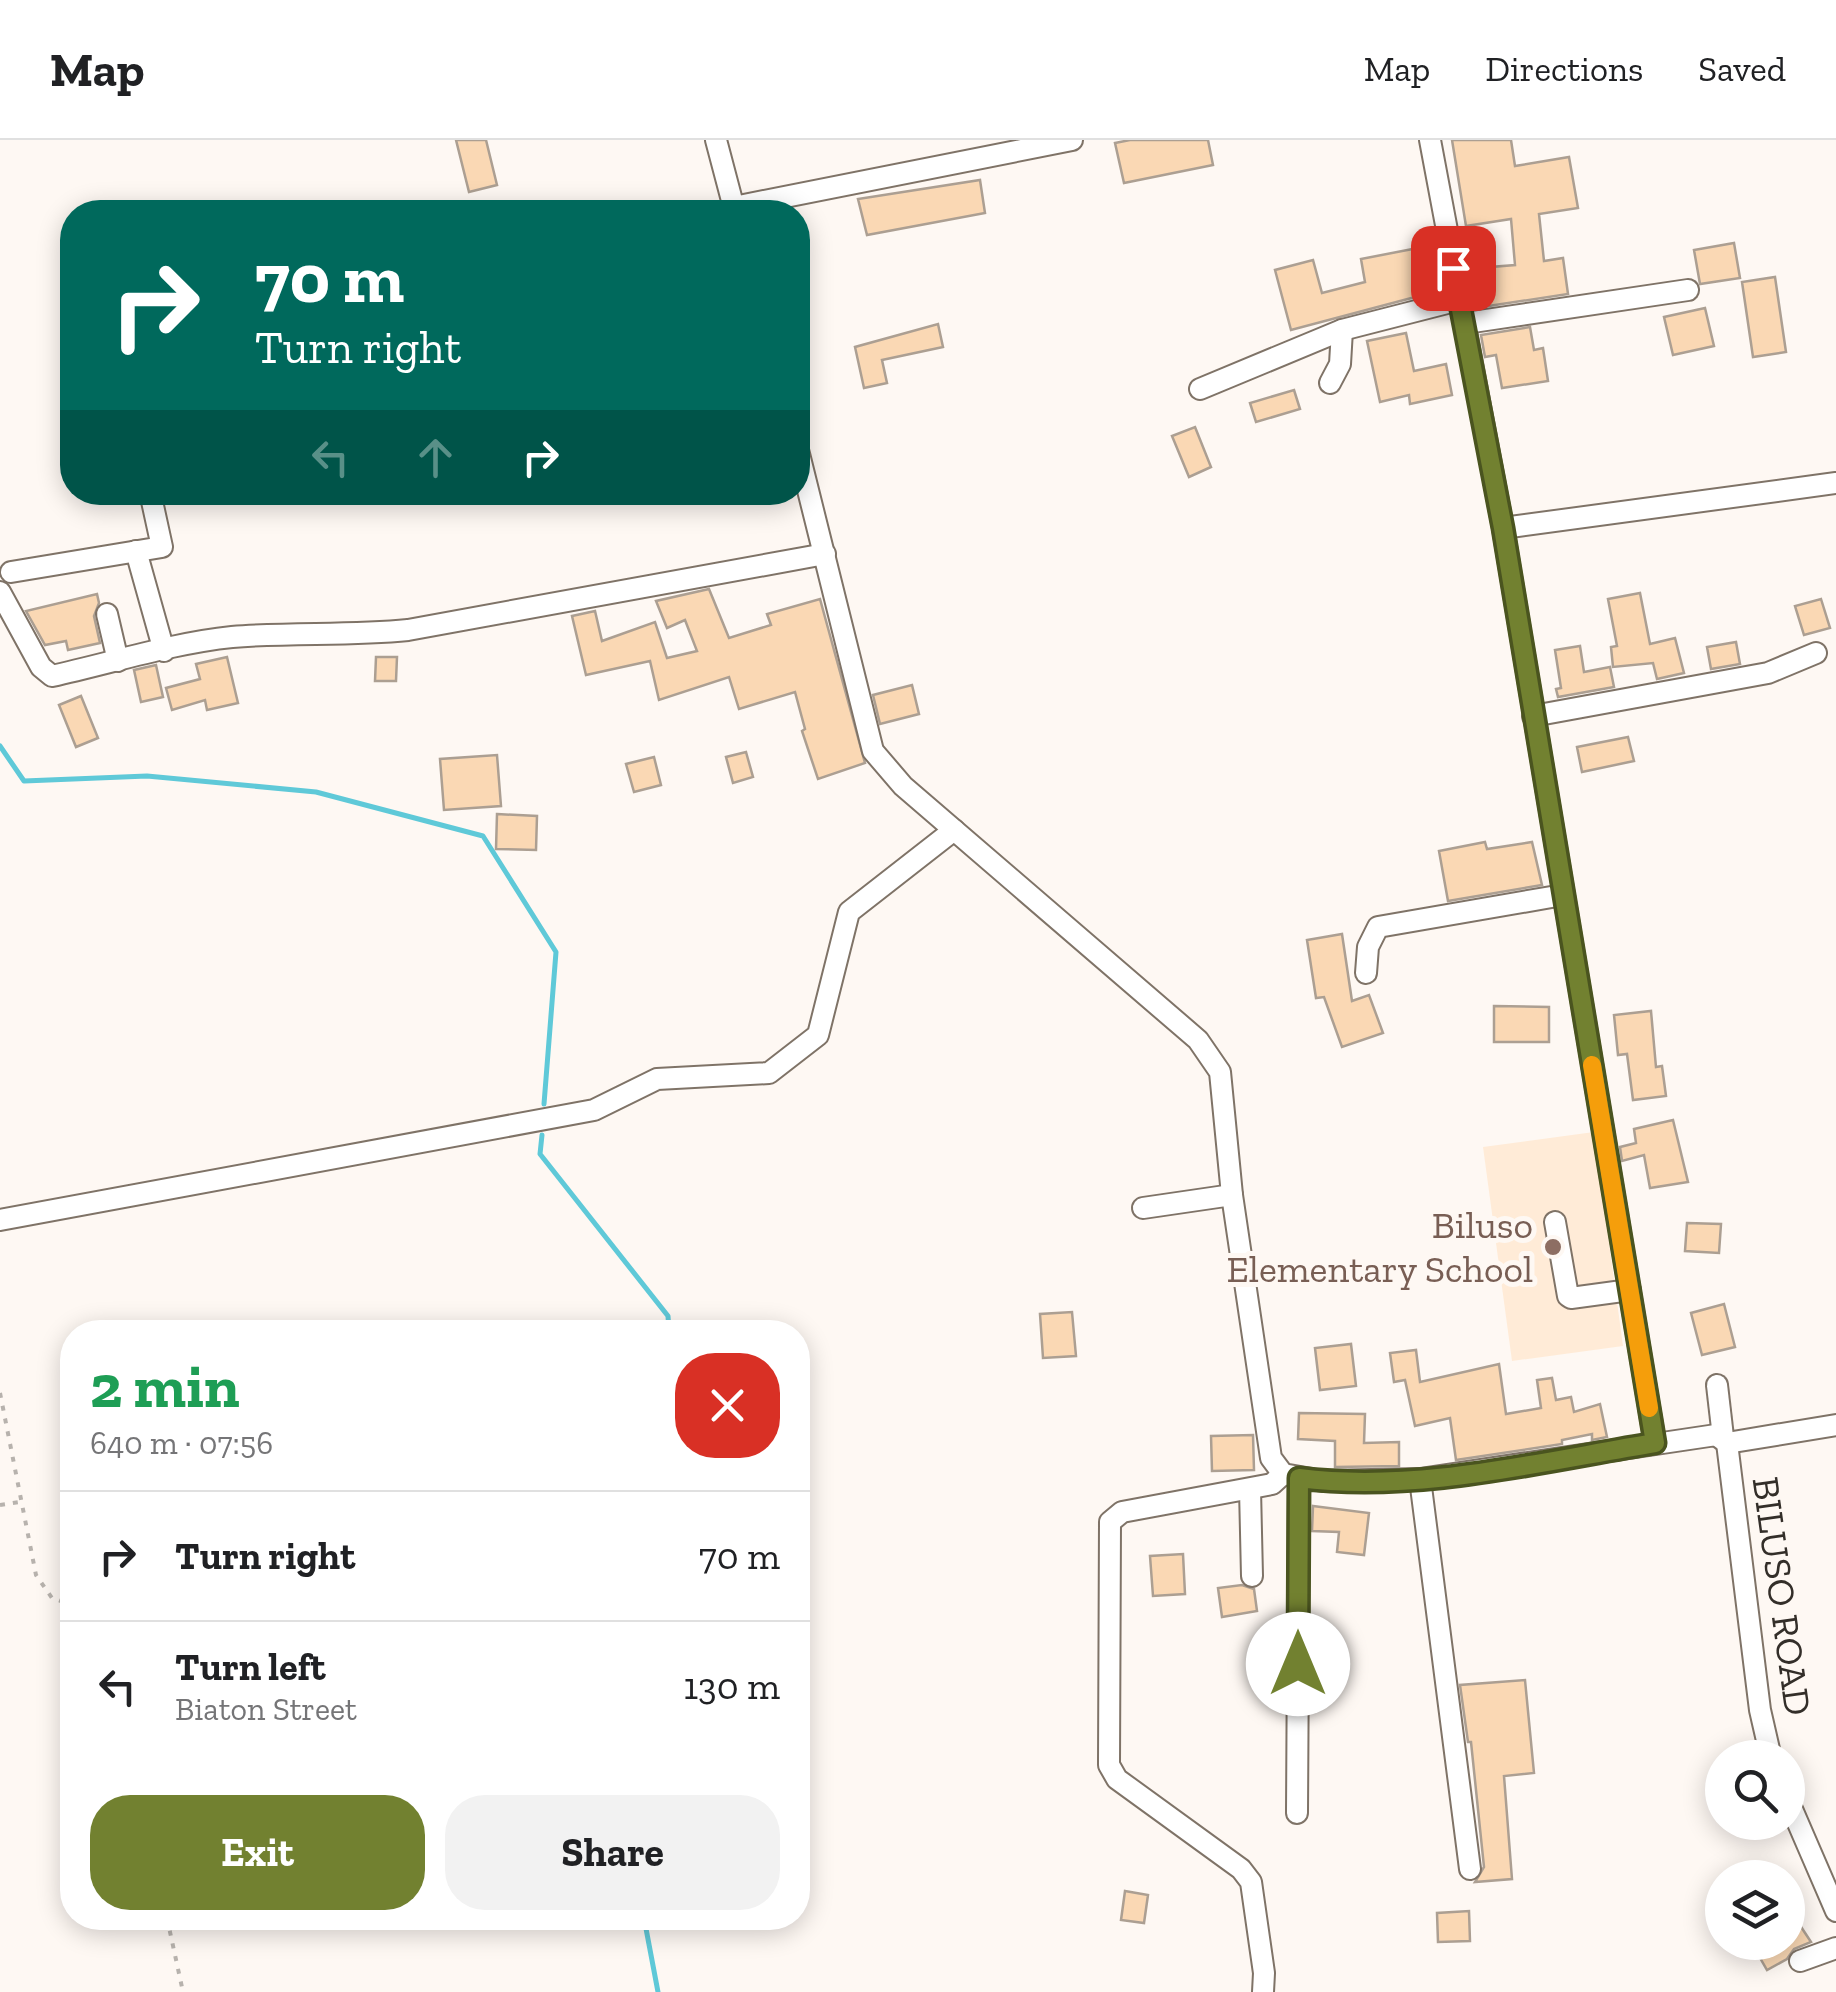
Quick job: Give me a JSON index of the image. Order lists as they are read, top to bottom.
{
  "streets": {
    "street": ["BILUSO ROAD"]
  },
  "places": ["Biluso Elementary School"],
  "page": {
    "header": "Map",
    "nav": ["Map", "Directions", "Saved"],
    "turn": ["70 m", "Turn right"],
    "heading": ["2 min", "640 m · 07:56"],
    "list": [
      {
        "name": "Turn right",
        "value": "70 m"
      },
      {
        "name": "Turn left",
        "note": "Biaton Street",
        "value": "130 m"
      }
    ],
    "buttons": ["Exit", "Share"]
  }
}
